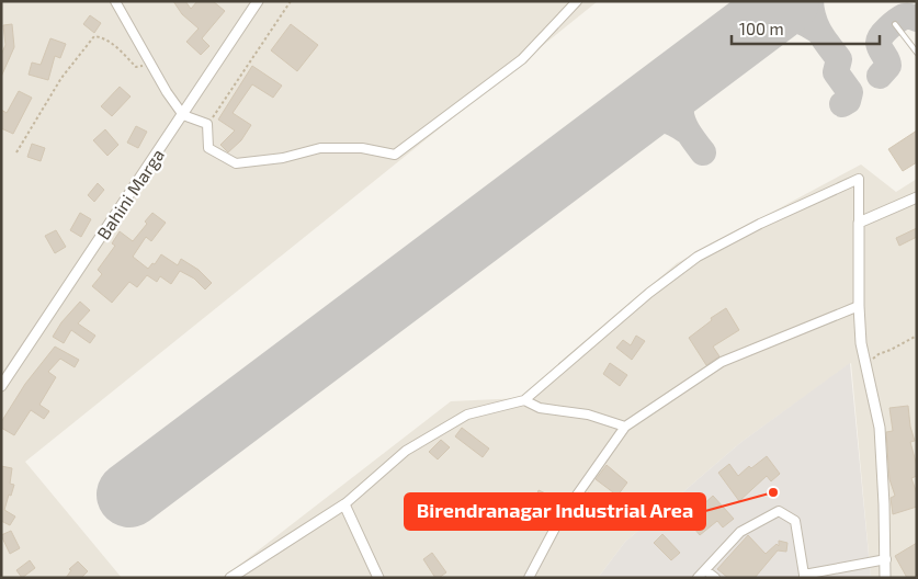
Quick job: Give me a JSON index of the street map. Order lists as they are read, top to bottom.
{
  "streets": {
    "street": ["Bahini Marga"]
  },
  "places": ["Birendranagar Industrial Area"],
  "scale_bar": "100 m"
}
